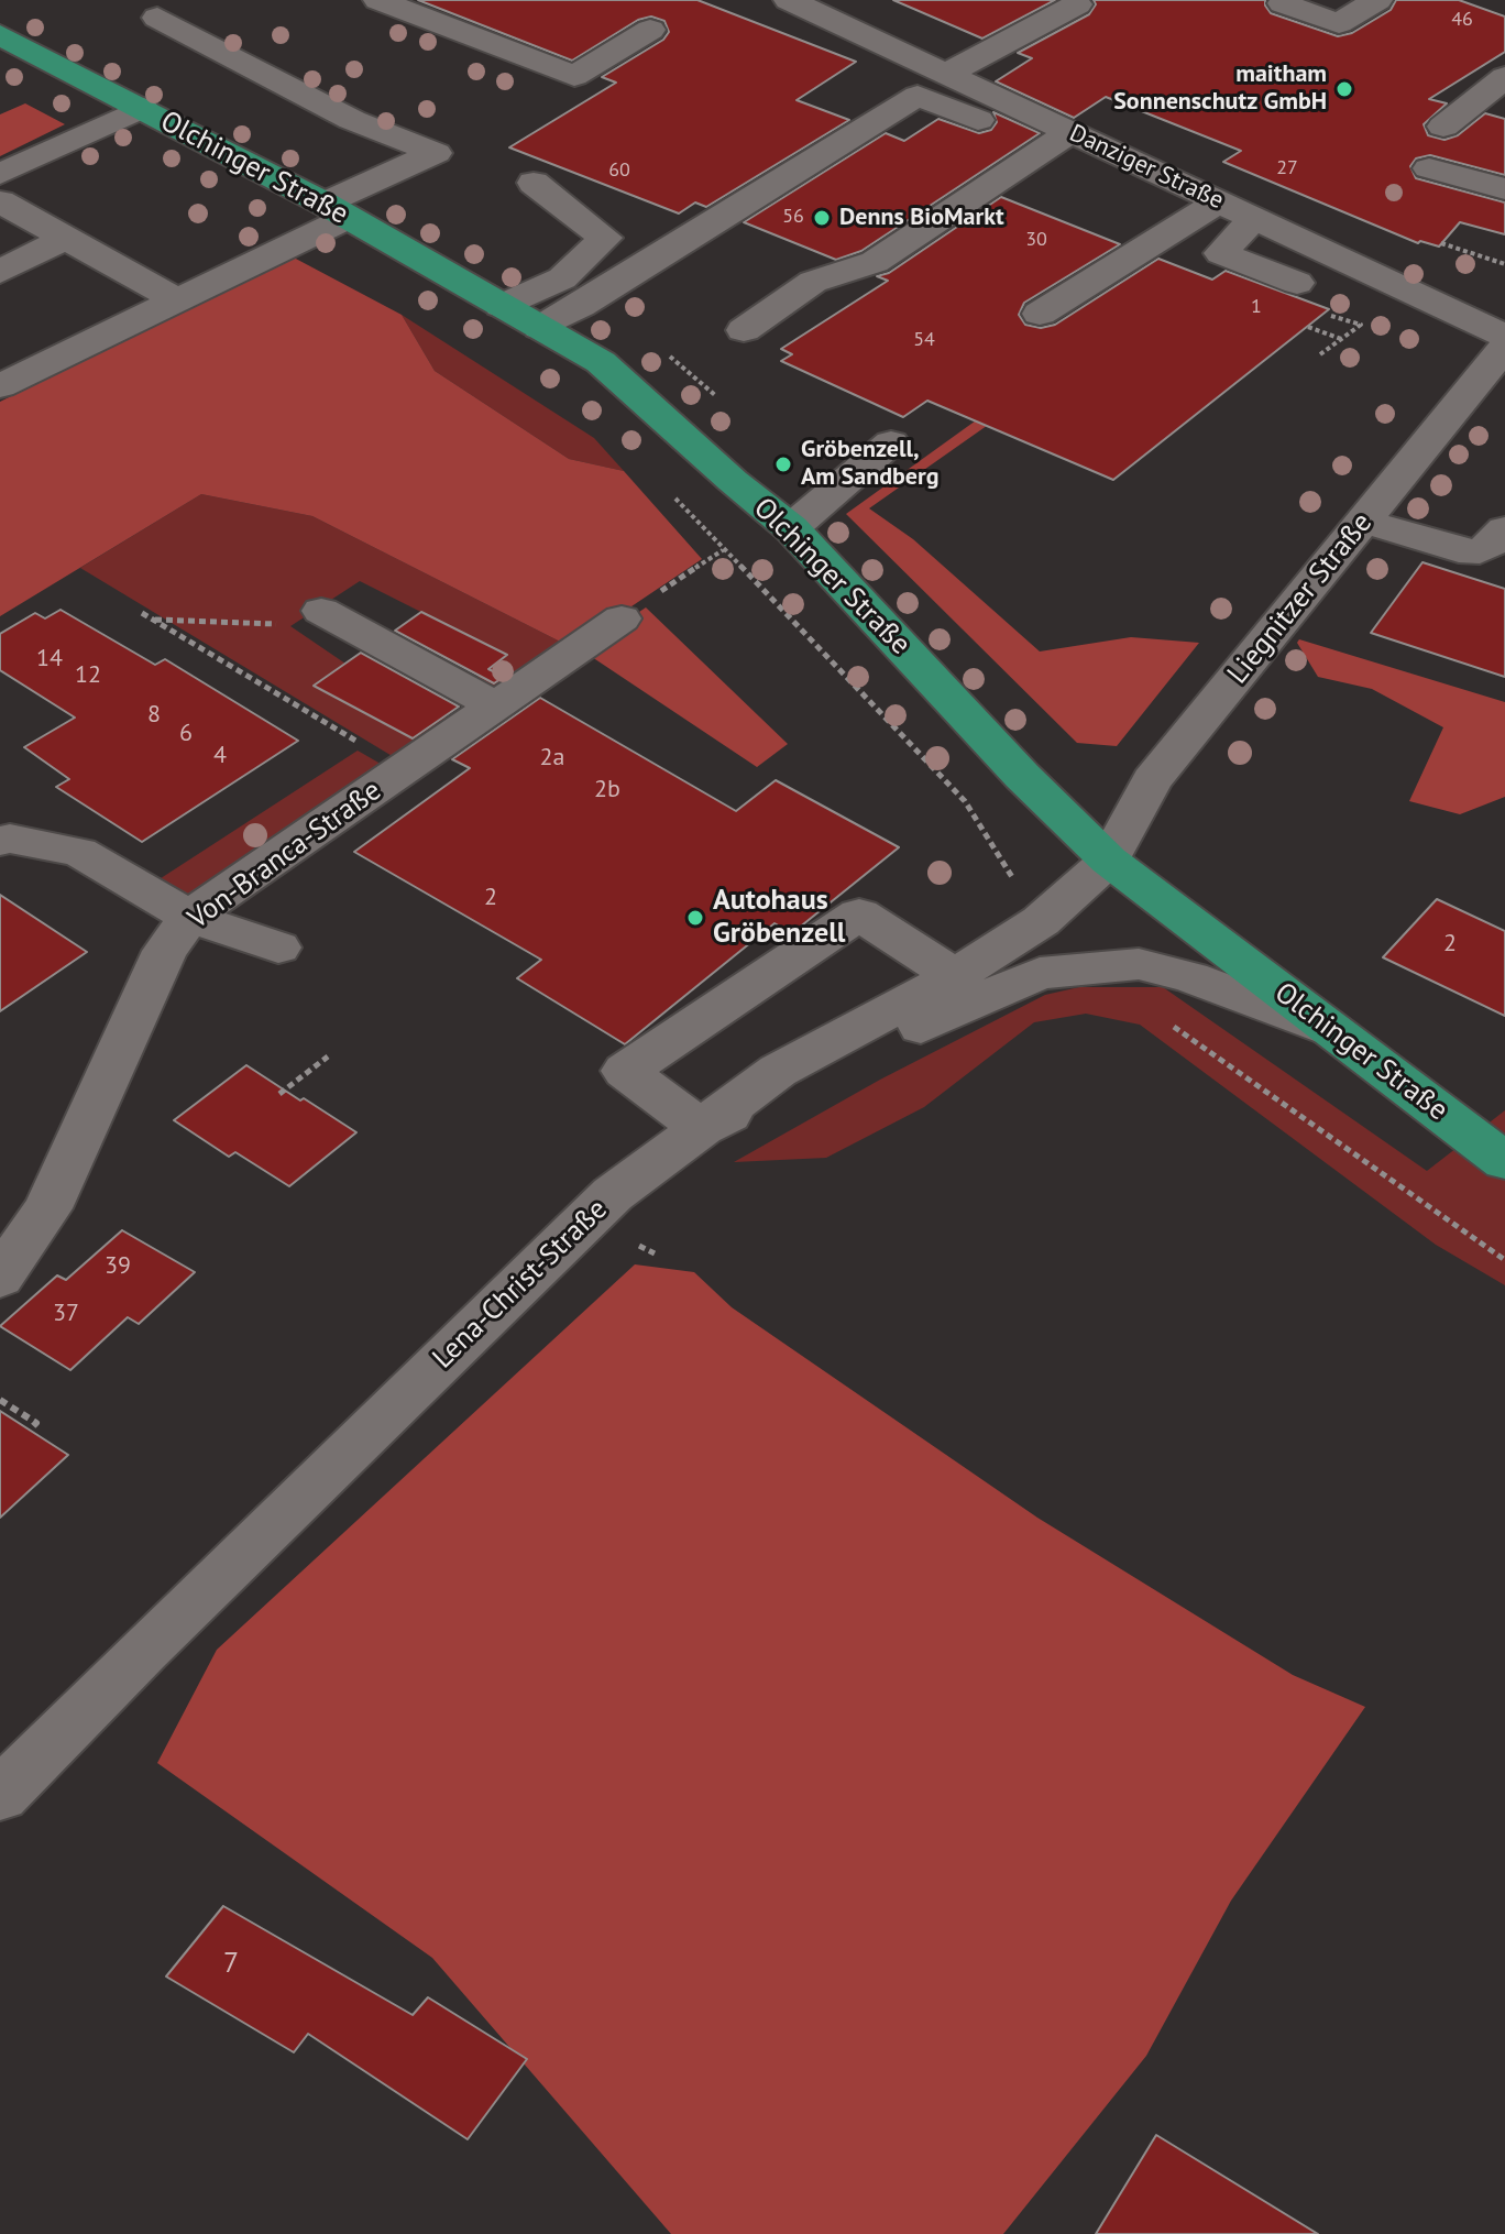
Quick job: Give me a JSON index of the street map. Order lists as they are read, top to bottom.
{
  "streets": {
    "main road": ["Olchinger Straße"],
    "street": [
      "Danziger Straße",
      "Liegnitzer Straße",
      "Von-Branca-Straße",
      "Lena-Christ-Straße"
    ]
  },
  "crossings": [
    ["Olchinger Straße", "Liegnitzer Straße"],
    ["Olchinger Straße", "Lena-Christ-Straße"],
    ["Liegnitzer Straße", "Lena-Christ-Straße"]
  ],
  "places": [
    "maitham Sonnenschutz GmbH",
    "Denns BioMarkt",
    "Gröbenzell, Am Sandberg",
    "Autohaus Gröbenzell"
  ],
  "house_numbers": [
    "46",
    "27",
    "60",
    "56",
    "30",
    "1",
    "54",
    "14",
    "12",
    "8",
    "6",
    "4",
    "2a",
    "2b",
    "2",
    "2",
    "39",
    "37",
    "7"
  ]
}
